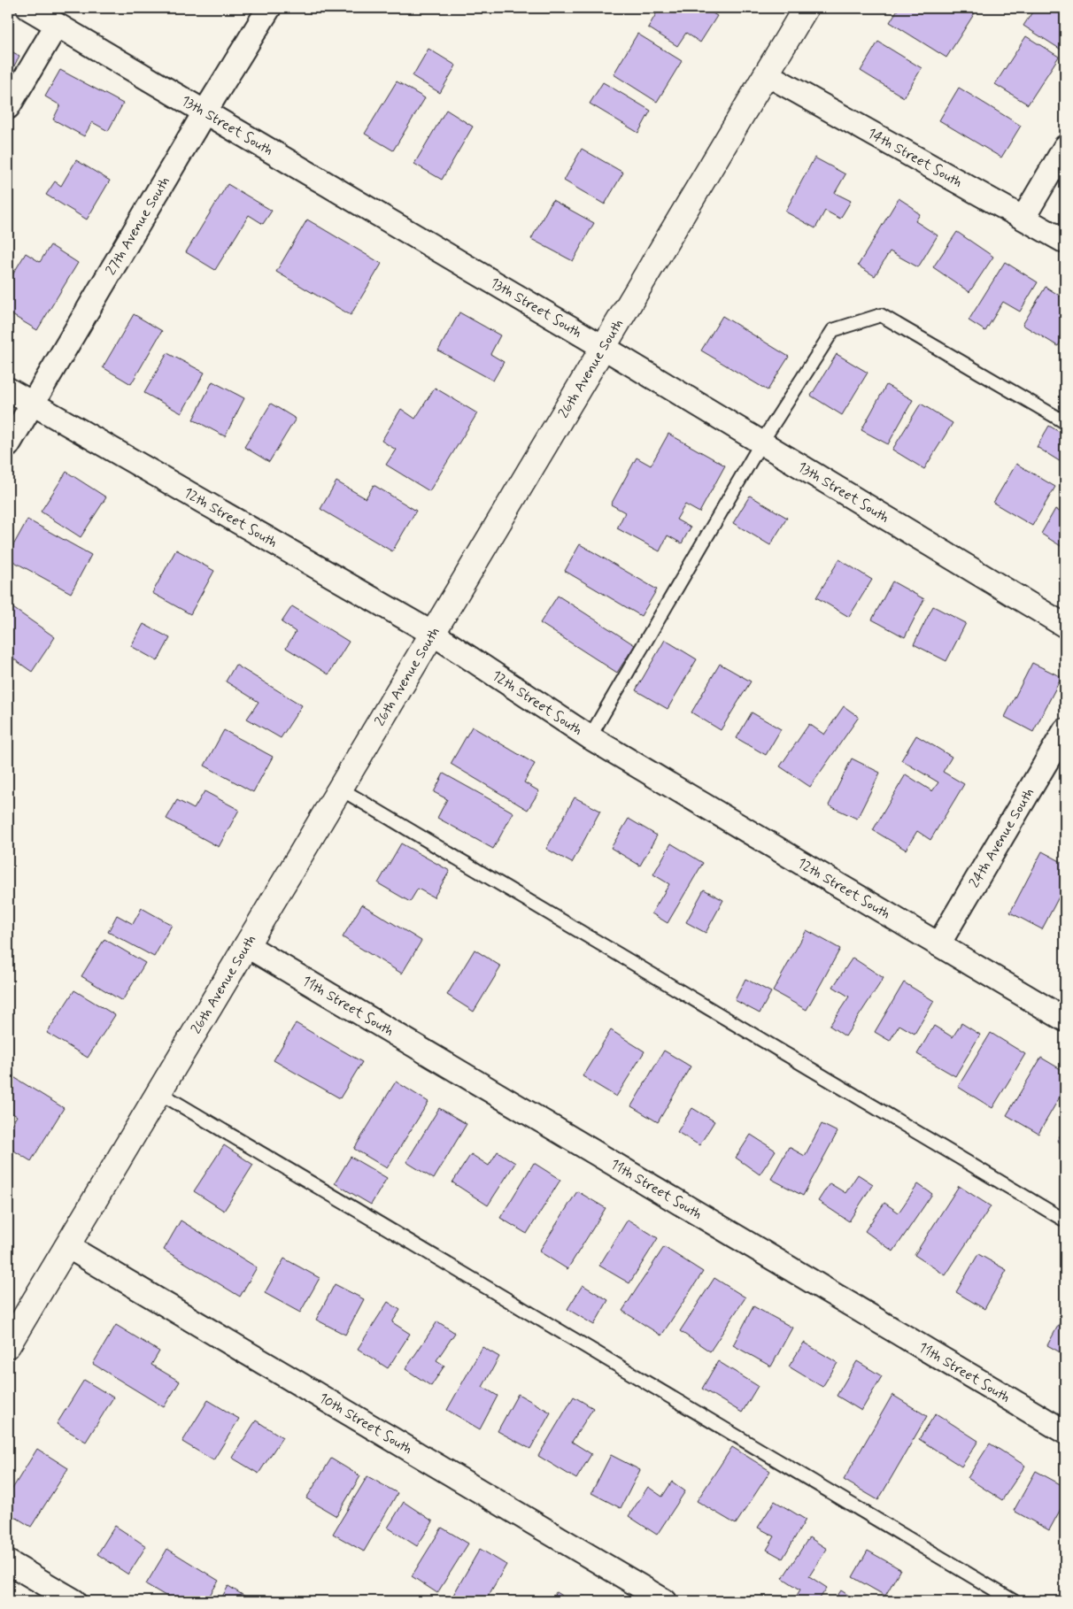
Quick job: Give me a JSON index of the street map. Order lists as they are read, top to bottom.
{
  "streets": {
    "street": [
      "13th Street South",
      "14th Street South",
      "27th Avenue South",
      "26th Avenue South",
      "12th Street South",
      "24th Avenue South",
      "11th Street South",
      "10th Street South"
    ]
  },
  "crossings": [
    ["13th Street South", "27th Avenue South"],
    ["13th Street South", "26th Avenue South"],
    ["14th Street South", "26th Avenue South"],
    ["27th Avenue South", "12th Street South"],
    ["26th Avenue South", "12th Street South"],
    ["26th Avenue South", "11th Street South"],
    ["26th Avenue South", "10th Street South"],
    ["12th Street South", "24th Avenue South"]
  ]
}
